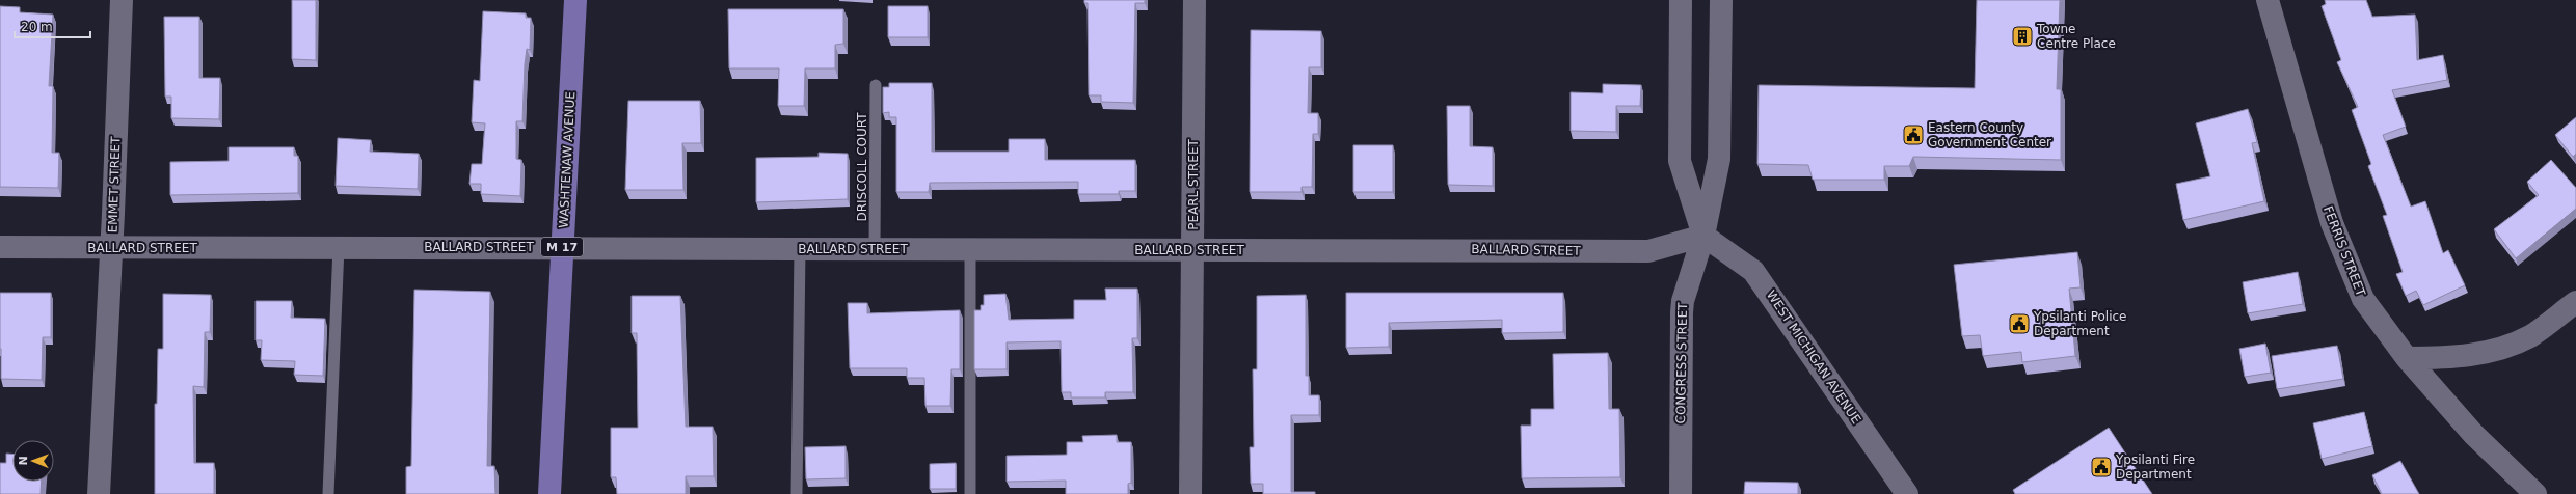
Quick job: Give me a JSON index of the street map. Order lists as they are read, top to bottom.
{
  "streets": {
    "main road": ["WASHTENAW AVENUE", "M 17"],
    "street": [
      "EMMET STREET",
      "PEARL STREET",
      "BALLARD STREET",
      "FERRIS STREET",
      "WEST MICHIGAN AVENUE",
      "CONGRESS STREET"
    ],
    "lane": ["DRISCOLL COURT"]
  },
  "crossings": [
    ["WASHTENAW AVENUE", "BALLARD STREET"],
    ["DRISCOLL COURT", "BALLARD STREET"],
    ["EMMET STREET", "BALLARD STREET"],
    ["PEARL STREET", "BALLARD STREET"],
    ["BALLARD STREET", "WEST MICHIGAN AVENUE"],
    ["BALLARD STREET", "CONGRESS STREET"],
    ["WEST MICHIGAN AVENUE", "CONGRESS STREET"]
  ],
  "places": {
    "building": ["Towne Centre Place"],
    "public building": ["Eastern County Government Center", "Ypsilanti Police Department", "Ypsilanti Fire Department"]
  },
  "scale_bar": "20 m",
  "north": "left"
}
